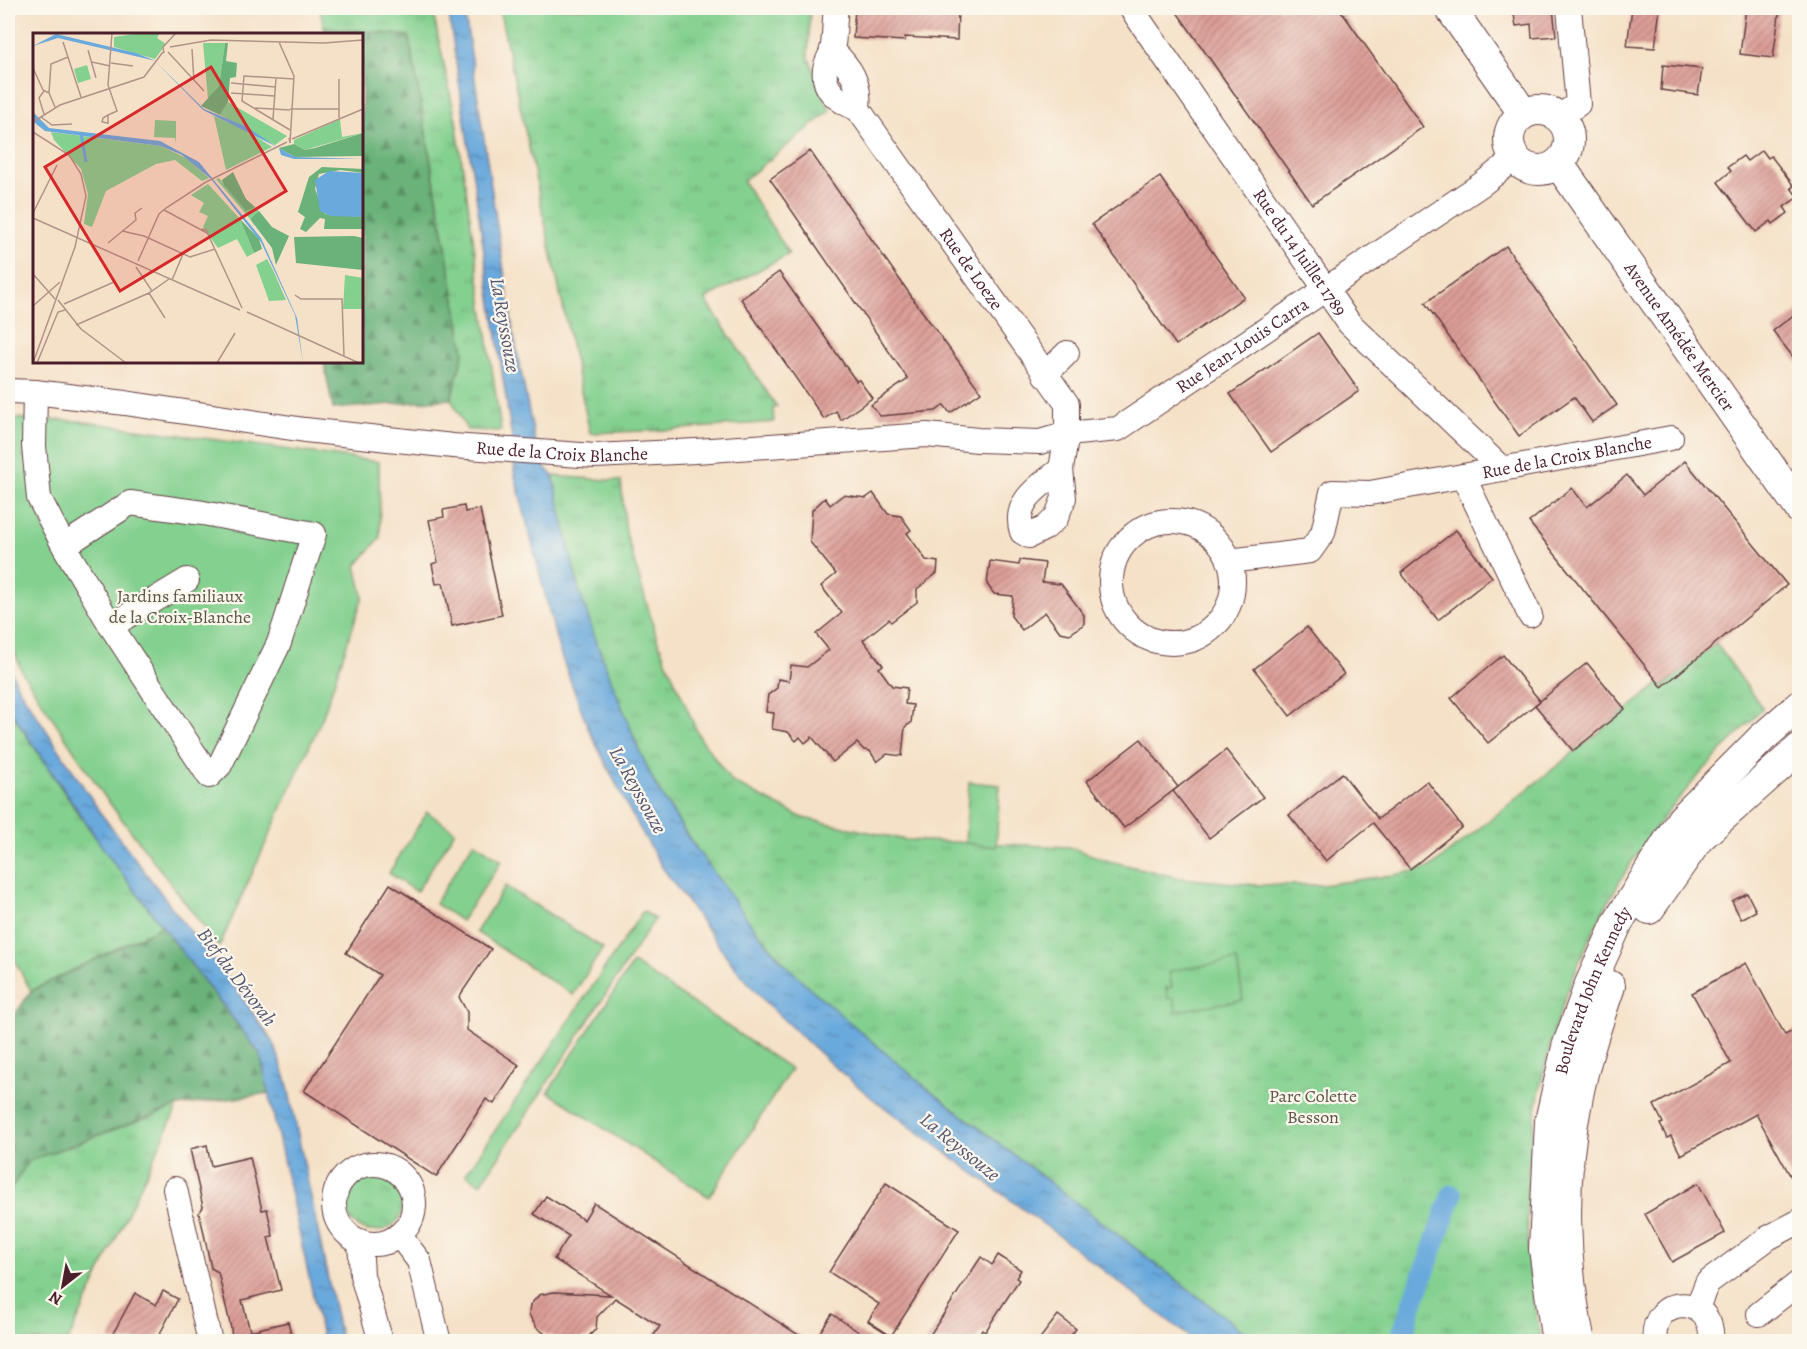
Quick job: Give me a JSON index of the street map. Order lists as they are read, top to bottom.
{
  "streets": {
    "main road": ["Avenue Amédée Mercier", "Boulevard John Kennedy"],
    "street": [
      "Rue du 14 Juillet 1789",
      "Rue de Loeze",
      "Rue Jean-Louis Carra",
      "Rue de la Croix Blanche"
    ]
  },
  "crossings": [
    ["Rue du 14 Juillet 1789", "Rue Jean-Louis Carra"],
    ["Rue du 14 Juillet 1789", "Rue de la Croix Blanche"],
    ["Rue de Loeze", "Rue de la Croix Blanche"],
    ["Avenue Amédée Mercier", "Rue Jean-Louis Carra"],
    ["Rue Jean-Louis Carra", "Rue de la Croix Blanche"]
  ],
  "water": ["La Reyssouze", "Bief du Dévorah"],
  "parks": ["Jardins familiaux de la Croix-Blanche", "Parc Colette Besson"],
  "north": "bottom left"
}
